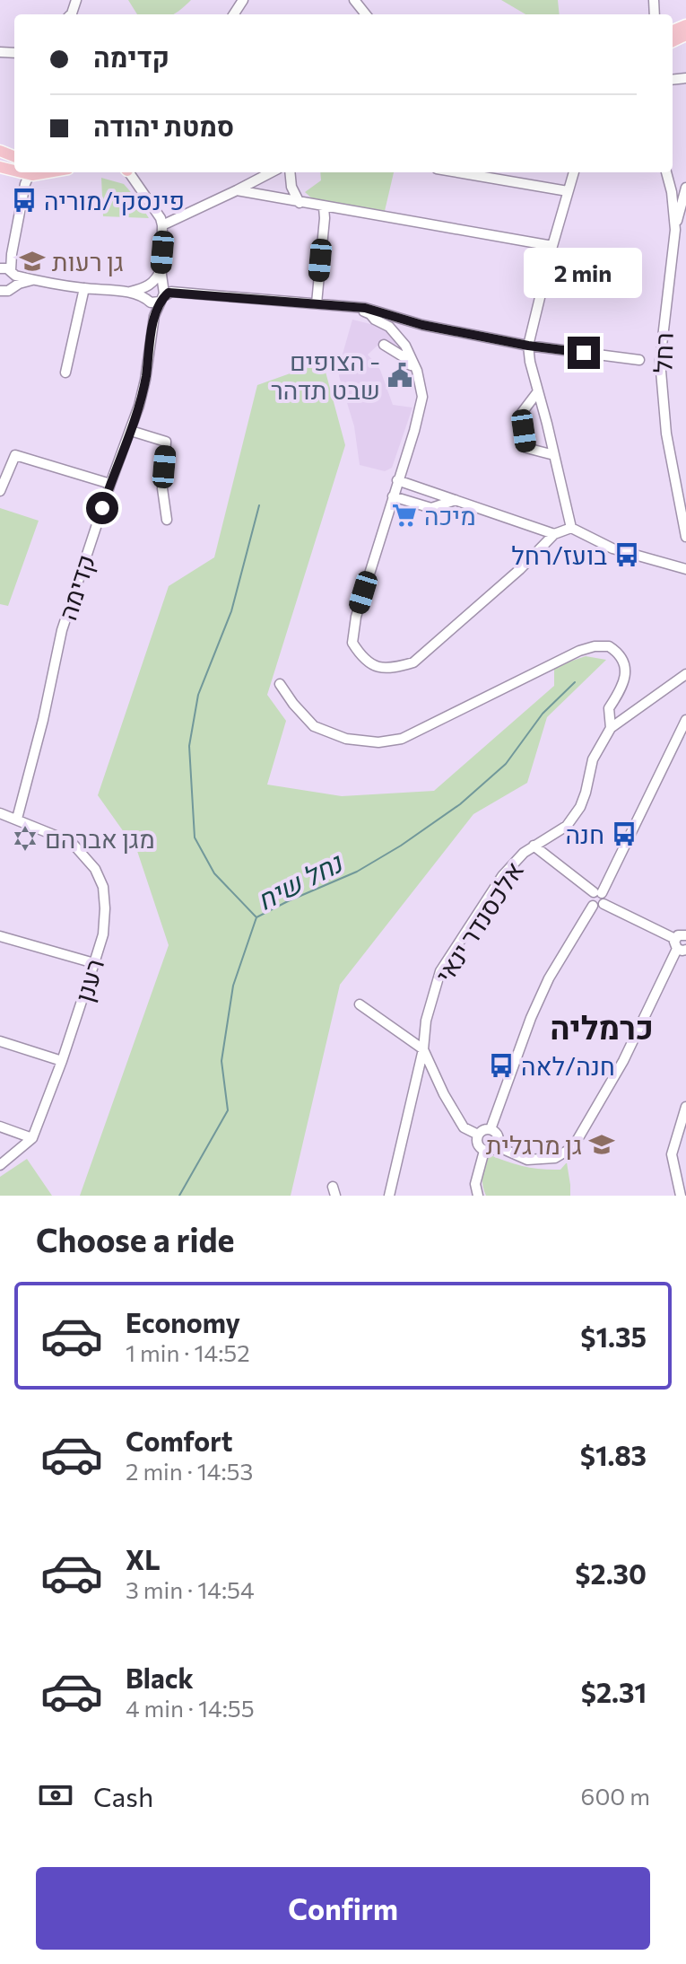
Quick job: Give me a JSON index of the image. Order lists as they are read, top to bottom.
{
  "streets": {
    "street": [
      "רחל",
      "קדימה",
      "אלכסנדר ינאי",
      "רענן"
    ]
  },
  "crossings": [
    ["קדימה", "רענן"]
  ],
  "districts": ["כרמליה"],
  "water": ["נחל שיח"],
  "places": {
    "bus stop": [
      "פינסקי/מוריה",
      "בועז/רחל",
      "חנה",
      "חנה/לאה"
    ],
    "school or university": ["גן רעות", "גן מרגלית"],
    "public building": ["הצופים - שבט תדהר"],
    "supermarket": ["מיכה"],
    "synagogue": ["מגן אברהם"]
  },
  "page": {
    "banner": ["קדימה", "סמטת יהודה"],
    "bubble": "2 min",
    "heading": "Choose a ride",
    "list": [
      {
        "name": "Economy",
        "note": "1 min · 14:52",
        "value": "$1.35"
      },
      {
        "name": "Comfort",
        "note": "2 min · 14:53",
        "value": "$1.83"
      },
      {
        "name": "XL",
        "note": "3 min · 14:54",
        "value": "$2.30"
      },
      {
        "name": "Black",
        "note": "4 min · 14:55",
        "value": "$2.31"
      }
    ],
    "pay": ["Cash", "600 m"],
    "buttons": "Confirm"
  }
}
